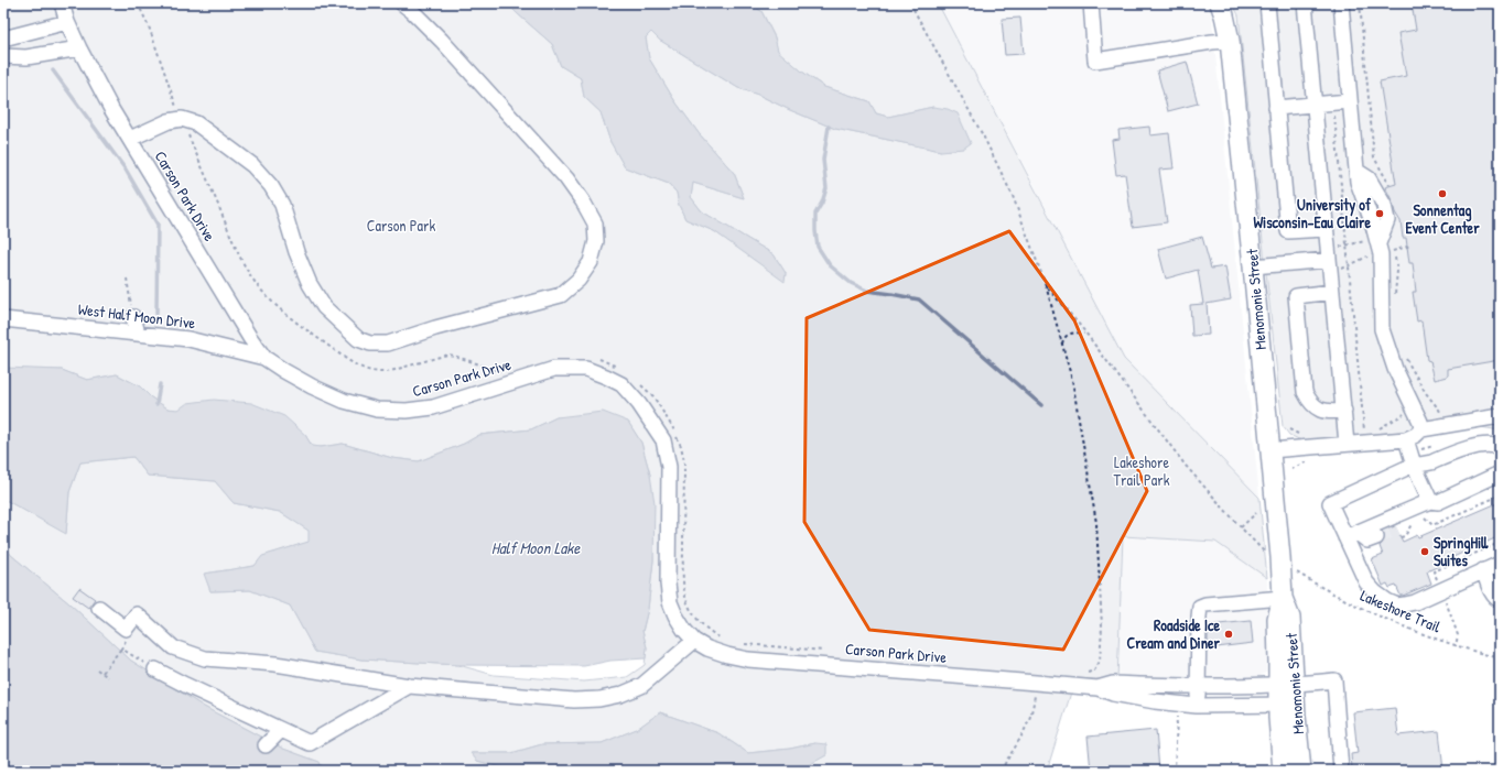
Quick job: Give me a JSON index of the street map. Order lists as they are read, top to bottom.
{
  "streets": {
    "main road": ["Menomonie Street"],
    "street": ["Carson Park Drive", "West Half Moon Drive"],
    "path": ["Lakeshore Trail"]
  },
  "crossings": [
    ["Carson Park Drive", "Menomonie Street"],
    ["Carson Park Drive", "West Half Moon Drive"]
  ],
  "water": ["Half Moon Lake"],
  "parks": ["Carson Park", "Lakeshore Trail Park"],
  "places": [
    "Sonnentag Event Center",
    "University of Wisconsin-Eau Claire",
    "SpringHill Suites",
    "Roadside Ice Cream and Diner"
  ]
}
